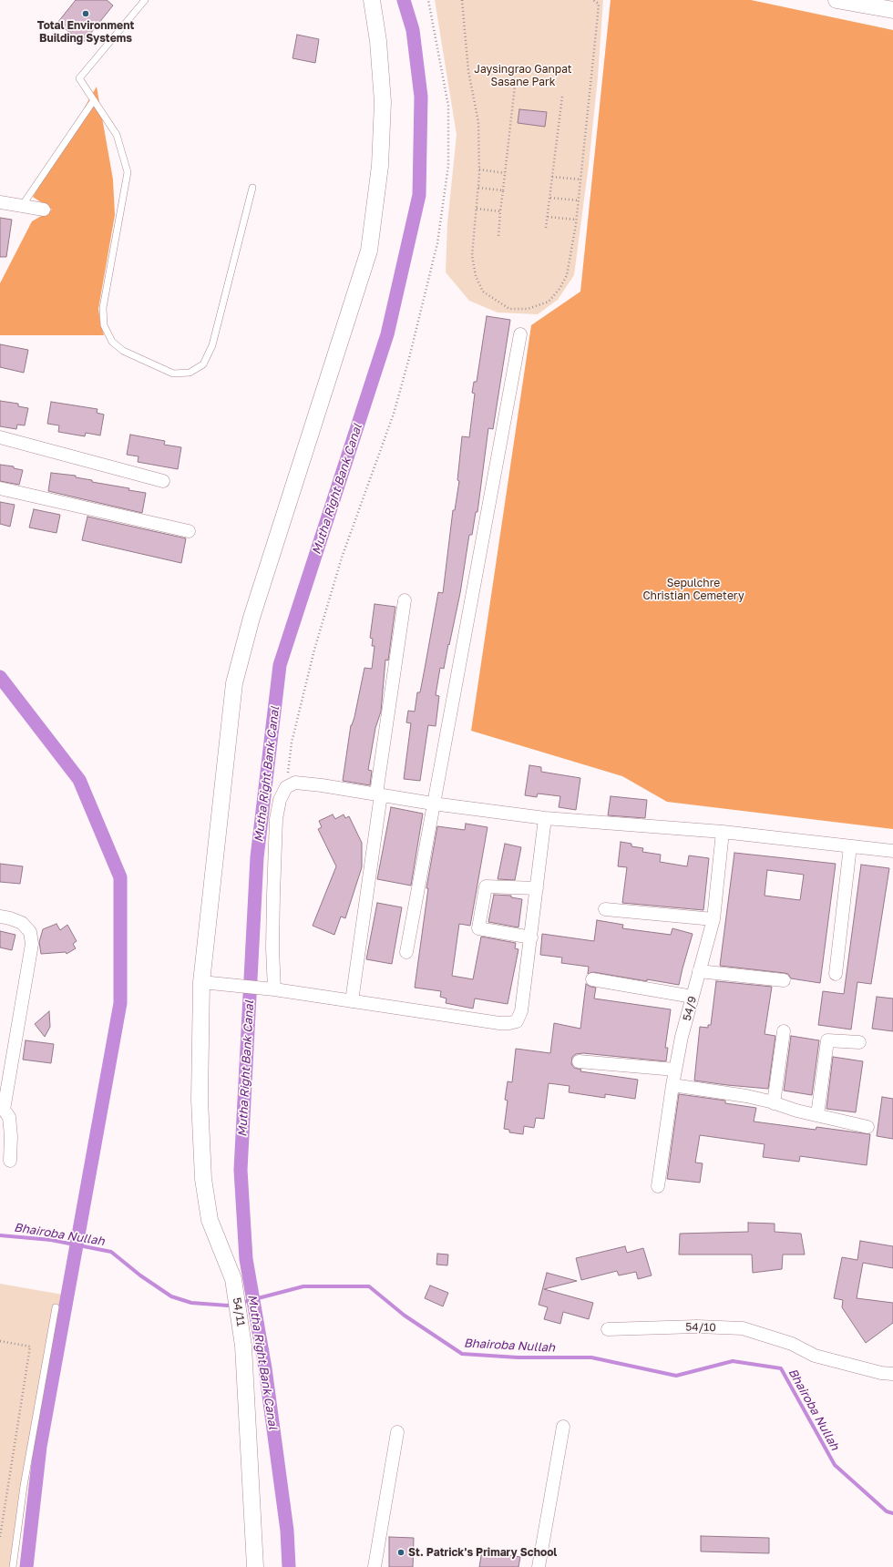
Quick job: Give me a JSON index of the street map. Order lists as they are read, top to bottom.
{
  "streets": {
    "street": ["54/9", "54/11", "54/10"]
  },
  "water": ["Mutha Right Bank Canal", "Bhairoba Nullah"],
  "parks": ["Jaysingrao Ganpat Sasane Park", "Sepulchre Christian Cemetery"],
  "places": ["Total Environment Building Systems", "St. Patrick's Primary School"]
}
